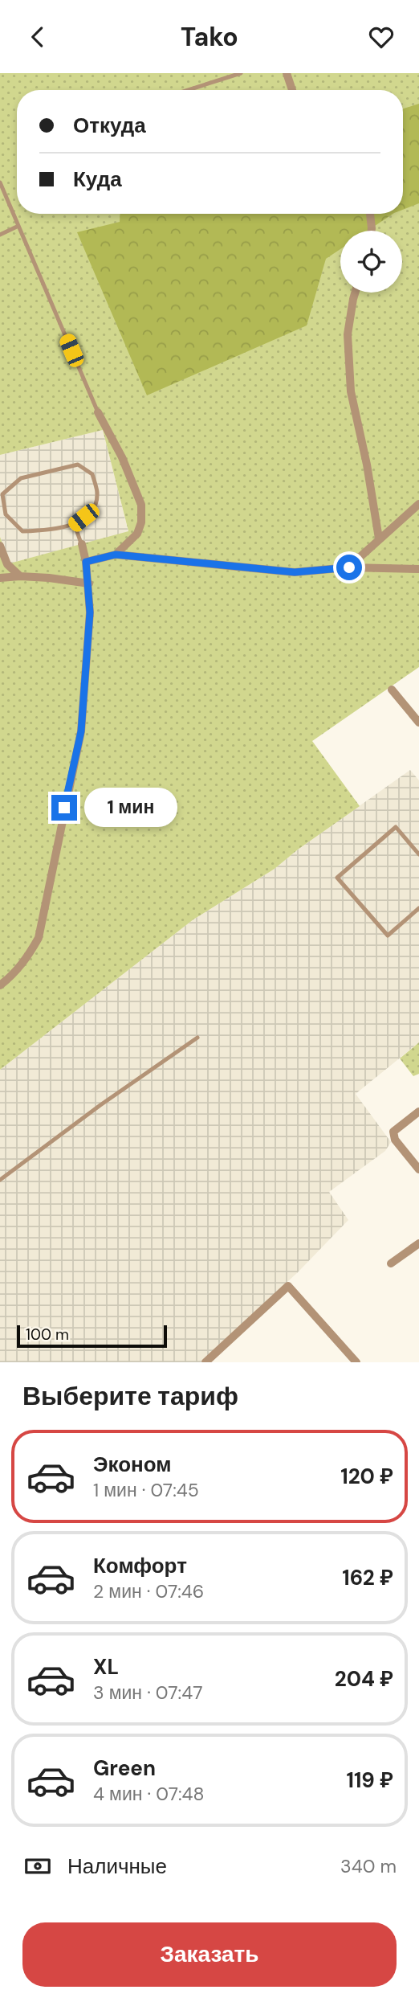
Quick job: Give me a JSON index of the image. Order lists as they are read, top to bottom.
{
  "scale_bar": "100 m",
  "page": {
    "header": "Tako",
    "banner": ["Откуда", "Куда"],
    "bubble": "1 мин",
    "scale": "100 m",
    "heading": "Выберите тариф",
    "list": [
      {
        "name": "Эконом",
        "note": "1 мин · 07:45",
        "value": "120 ₽"
      },
      {
        "name": "Комфорт",
        "note": "2 мин · 07:46",
        "value": "162 ₽"
      },
      {
        "name": "XL",
        "note": "3 мин · 07:47",
        "value": "204 ₽"
      },
      {
        "name": "Green",
        "note": "4 мин · 07:48",
        "value": "119 ₽"
      }
    ],
    "pay": ["Наличные", "340 m"],
    "buttons": "Заказать"
  }
}
